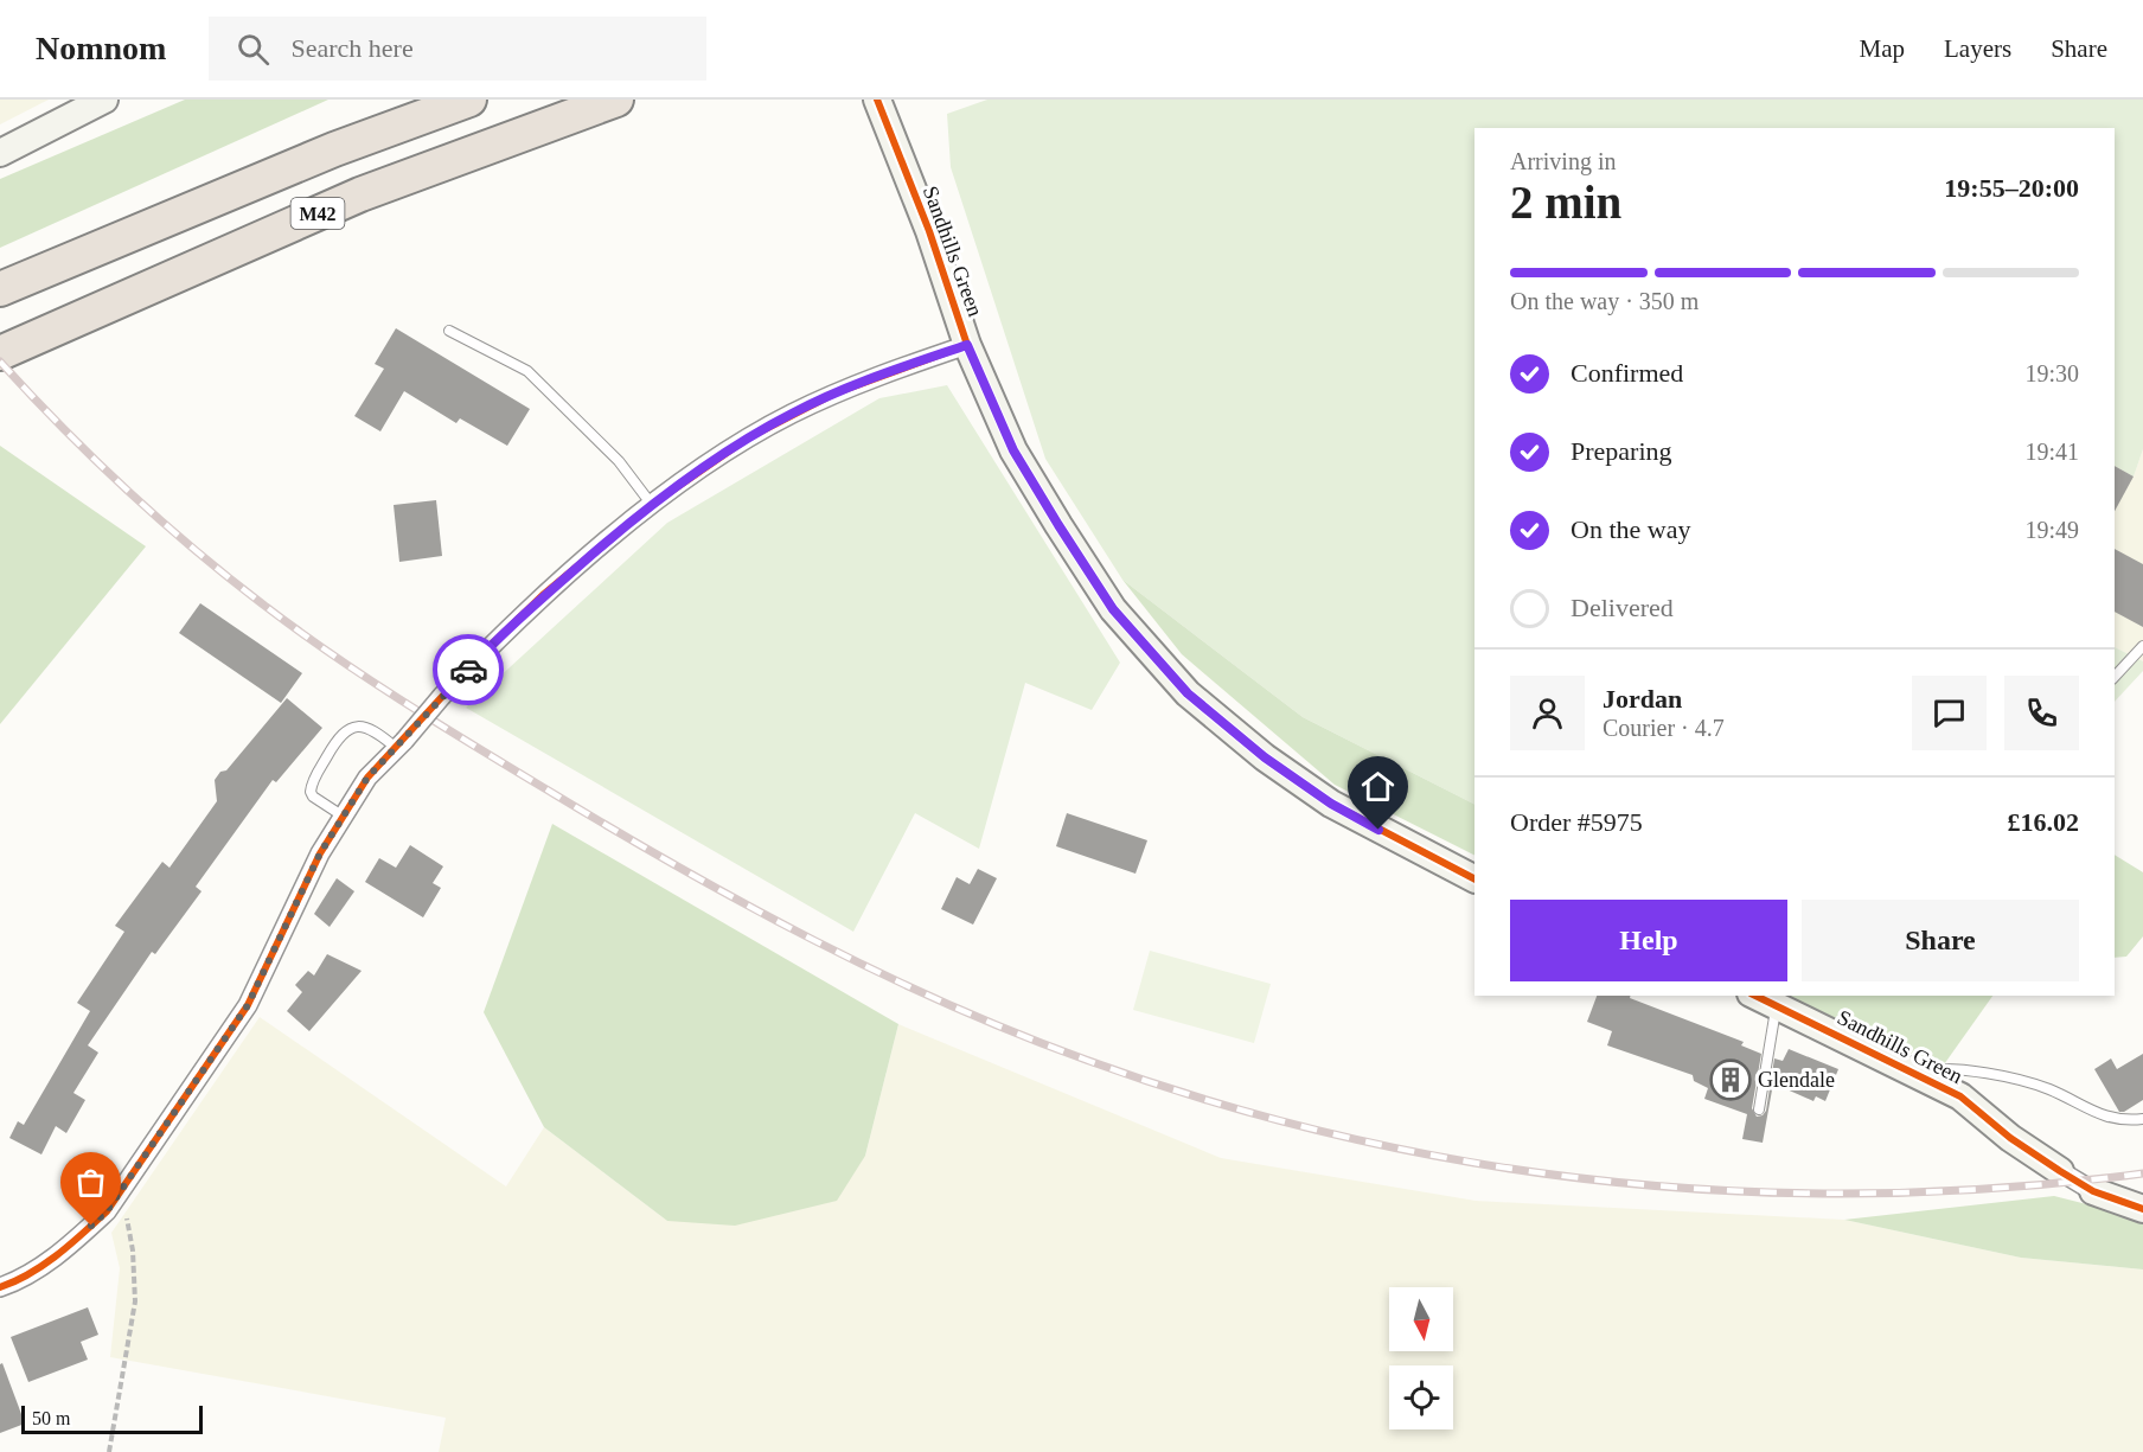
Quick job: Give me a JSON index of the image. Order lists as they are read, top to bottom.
{
  "streets": {
    "highway": ["M42"],
    "street": ["Sandhills Green"]
  },
  "places": {
    "building": ["Glendale"]
  },
  "scale_bar": "50 m",
  "north": "bottom",
  "page": {
    "header": "Nomnom",
    "search": "Search here",
    "nav": ["Map", "Layers", "Share"],
    "heading": ["2 min", "Arriving in", "19:55–20:00"],
    "panel": [
      "Jordan",
      "Courier · 4.7",
      "Order #5975",
      "£16.02"
    ],
    "bar": "On the way · 350 m",
    "list": [
      ["Confirmed", "19:30"],
      ["Preparing", "19:41"],
      ["On the way", "19:49"],
      "Delivered"
    ],
    "buttons": ["Help", "Share"],
    "scale": "50 m"
  }
}
